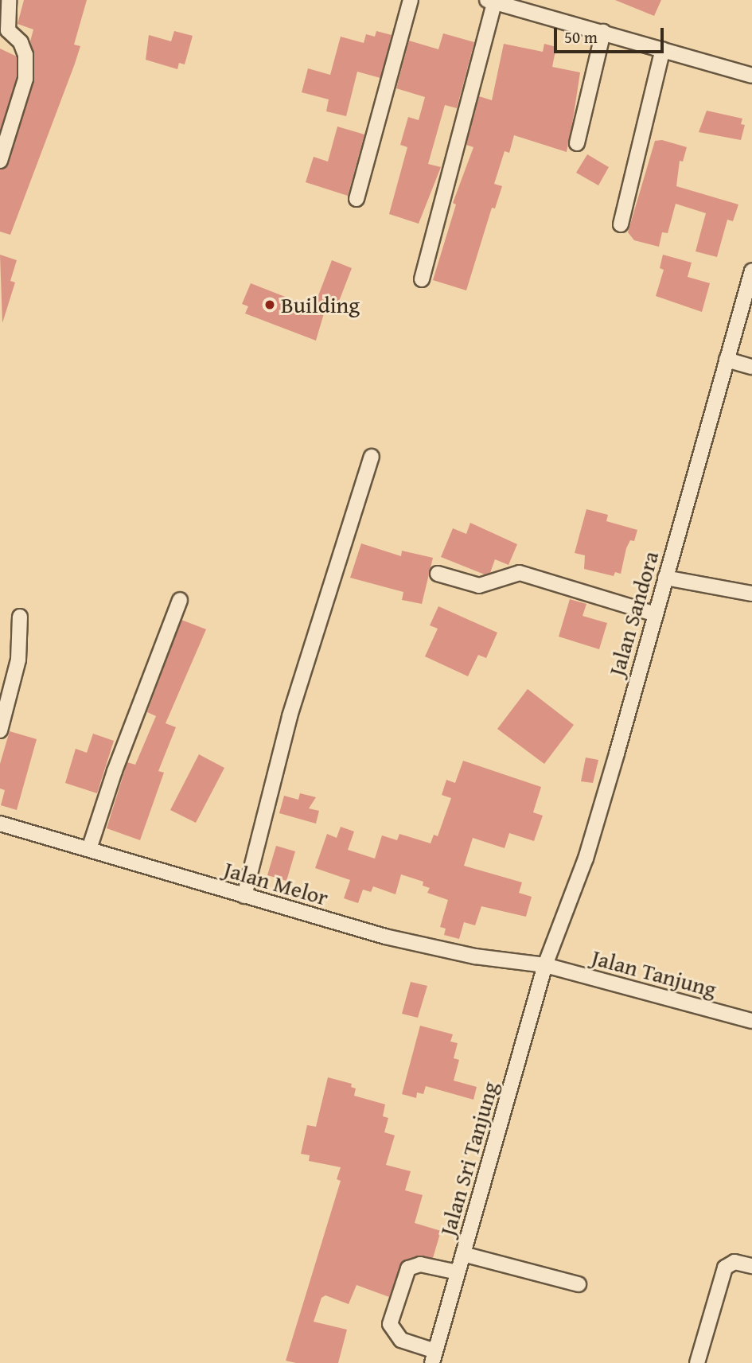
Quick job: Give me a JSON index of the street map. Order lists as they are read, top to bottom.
{
  "streets": {
    "street": [
      "Jalan Sandora",
      "Jalan Melor",
      "Jalan Tanjung",
      "Jalan Sri Tanjung"
    ]
  },
  "crossings": [
    ["Jalan Sandora", "Jalan Melor"],
    ["Jalan Sandora", "Jalan Tanjung"],
    ["Jalan Sandora", "Jalan Sri Tanjung"],
    ["Jalan Melor", "Jalan Tanjung"],
    ["Jalan Melor", "Jalan Sri Tanjung"],
    ["Jalan Tanjung", "Jalan Sri Tanjung"]
  ],
  "places": ["Building"],
  "scale_bar": "50 m"
}
